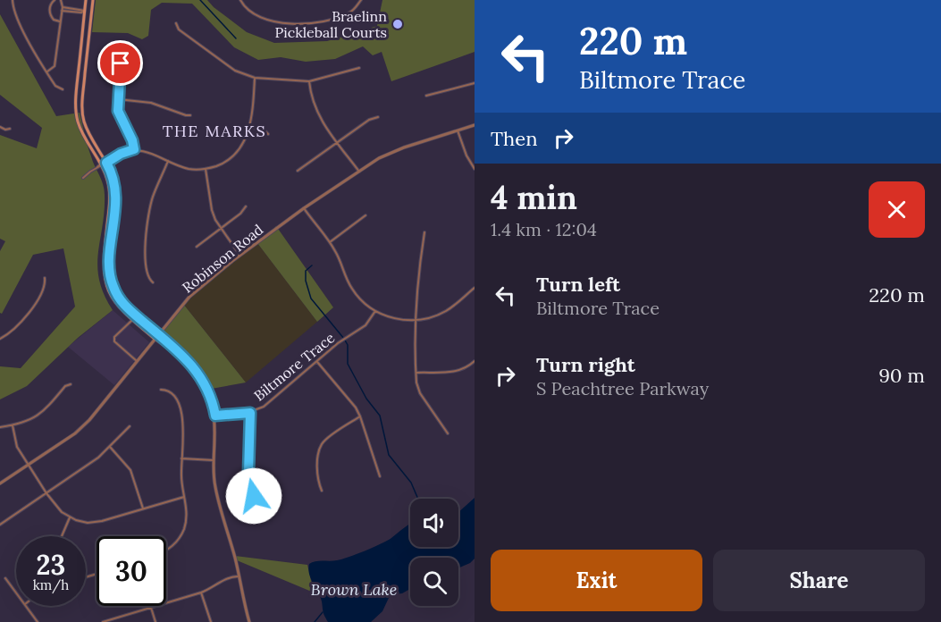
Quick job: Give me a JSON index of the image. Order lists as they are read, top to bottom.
{
  "streets": {
    "street": ["Robinson Road", "Biltmore Trace"]
  },
  "districts": ["THE MARKS"],
  "water": ["Brown Lake"],
  "places": ["Braelinn Pickleball Courts"],
  "page": {
    "turn": ["220 m", "Biltmore Trace"],
    "then": "Then",
    "heading": ["4 min", "1.4 km · 12:04"],
    "list": [
      {
        "name": "Turn left",
        "note": "Biltmore Trace",
        "value": "220 m"
      },
      {
        "name": "Turn right",
        "note": "S Peachtree Parkway",
        "value": "90 m"
      }
    ],
    "speed": "23 km/h",
    "limit": "30",
    "buttons": ["Exit", "Share"]
  }
}
